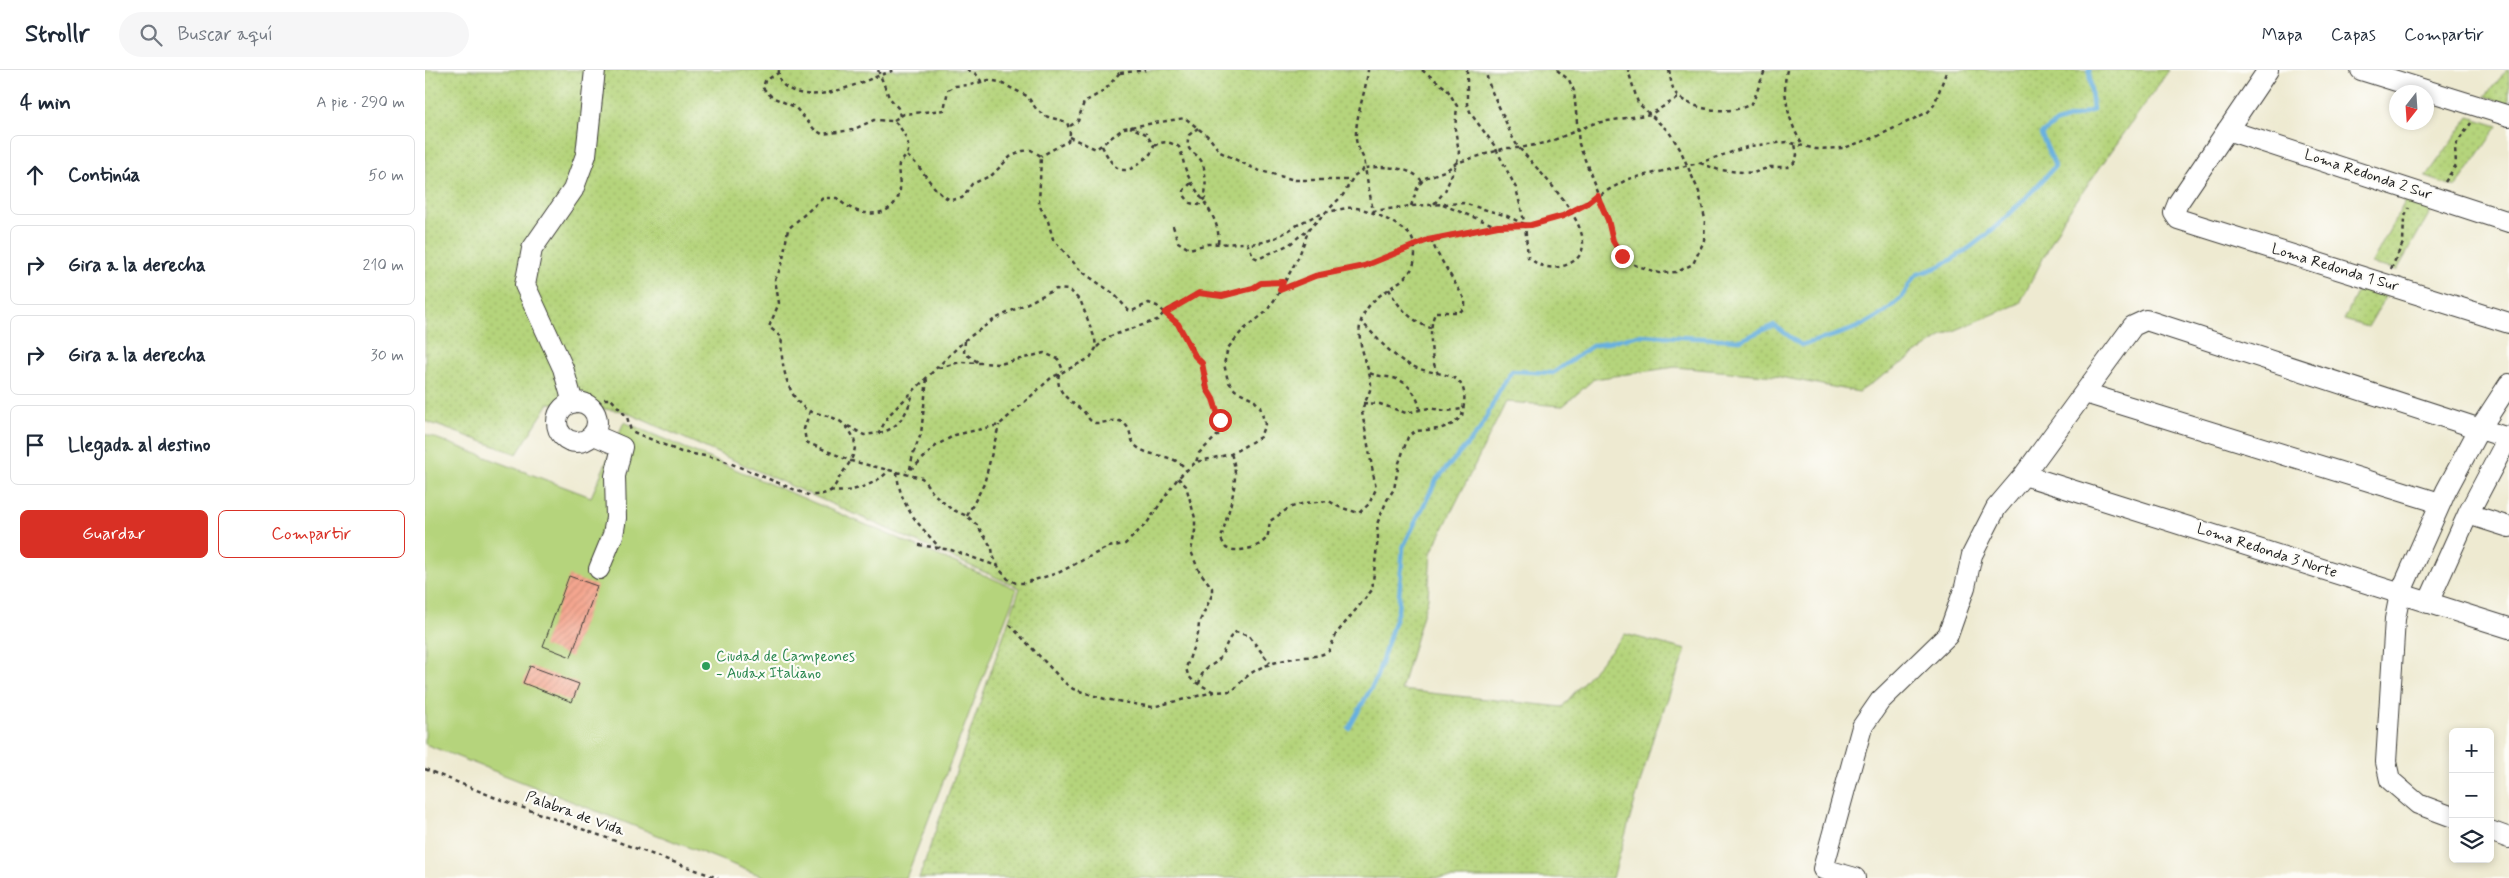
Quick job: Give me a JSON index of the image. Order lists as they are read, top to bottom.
{
  "streets": {
    "street": ["Loma Redonda 2 Sur", "Loma Redonda 1 Sur", "Loma Redonda 3 Norte"],
    "path": ["Palabra de Vida"]
  },
  "crossings": [
    ["Loma Redonda 2 Sur", "Loma Redonda 1 Sur"]
  ],
  "places": ["Ciudad de Campeones - Audax Italiano"],
  "north": "bottom",
  "page": {
    "header": "Strollr",
    "search": "Buscar aquí",
    "nav": ["Mapa", "Capas", "Compartir"],
    "heading": ["4 min", "A pie · 290 m"],
    "list": [
      ["Continúa", "50 m"],
      ["Gira a la derecha", "210 m"],
      ["Gira a la derecha", "30 m"],
      "Llegada al destino"
    ],
    "buttons": ["Guardar", "Compartir"],
    "map_buttons": ["+", "−"]
  }
}
